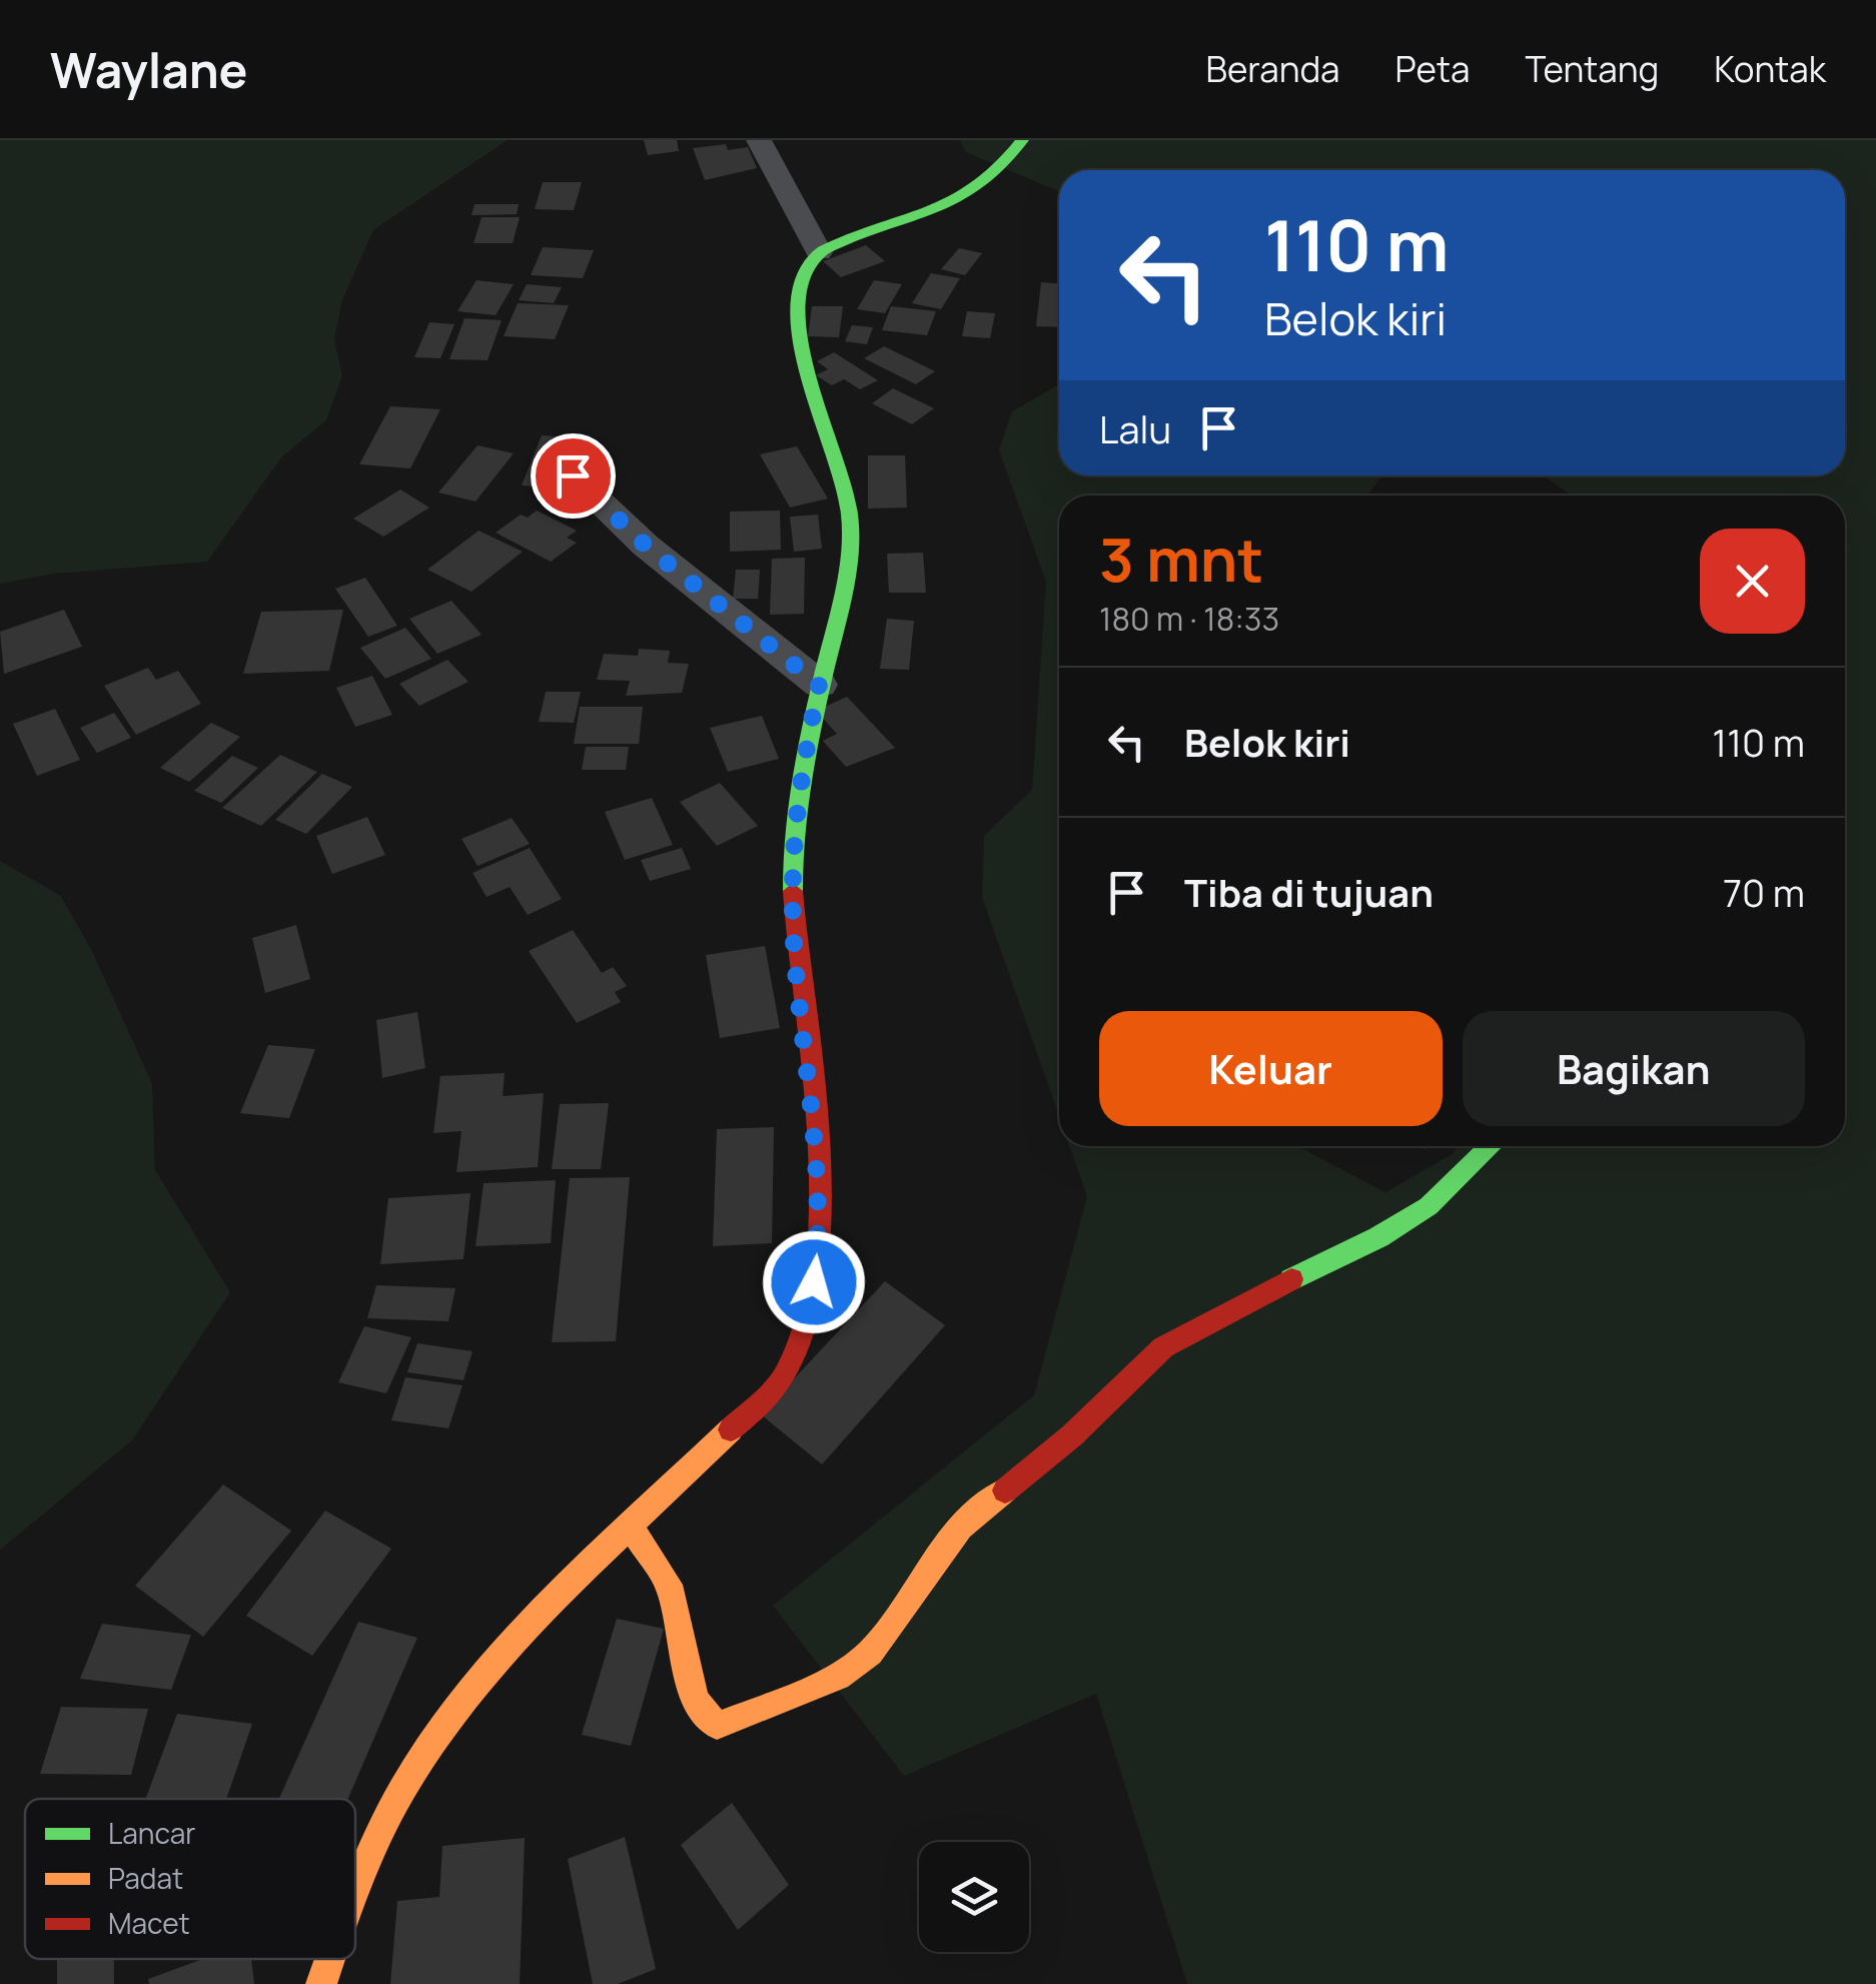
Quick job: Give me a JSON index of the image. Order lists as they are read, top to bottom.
{
  "legend": ["Lancar", "Padat", "Macet"],
  "page": {
    "header": "Waylane",
    "nav": [
      "Beranda",
      "Peta",
      "Tentang",
      "Kontak"
    ],
    "turn": ["110 m", "Belok kiri"],
    "then": "Lalu",
    "heading": ["3 mnt", "180 m · 18:33"],
    "list": [
      {
        "name": "Belok kiri",
        "value": "110 m"
      },
      {
        "name": "Tiba di tujuan",
        "value": "70 m"
      }
    ],
    "buttons": ["Keluar", "Bagikan"]
  }
}
